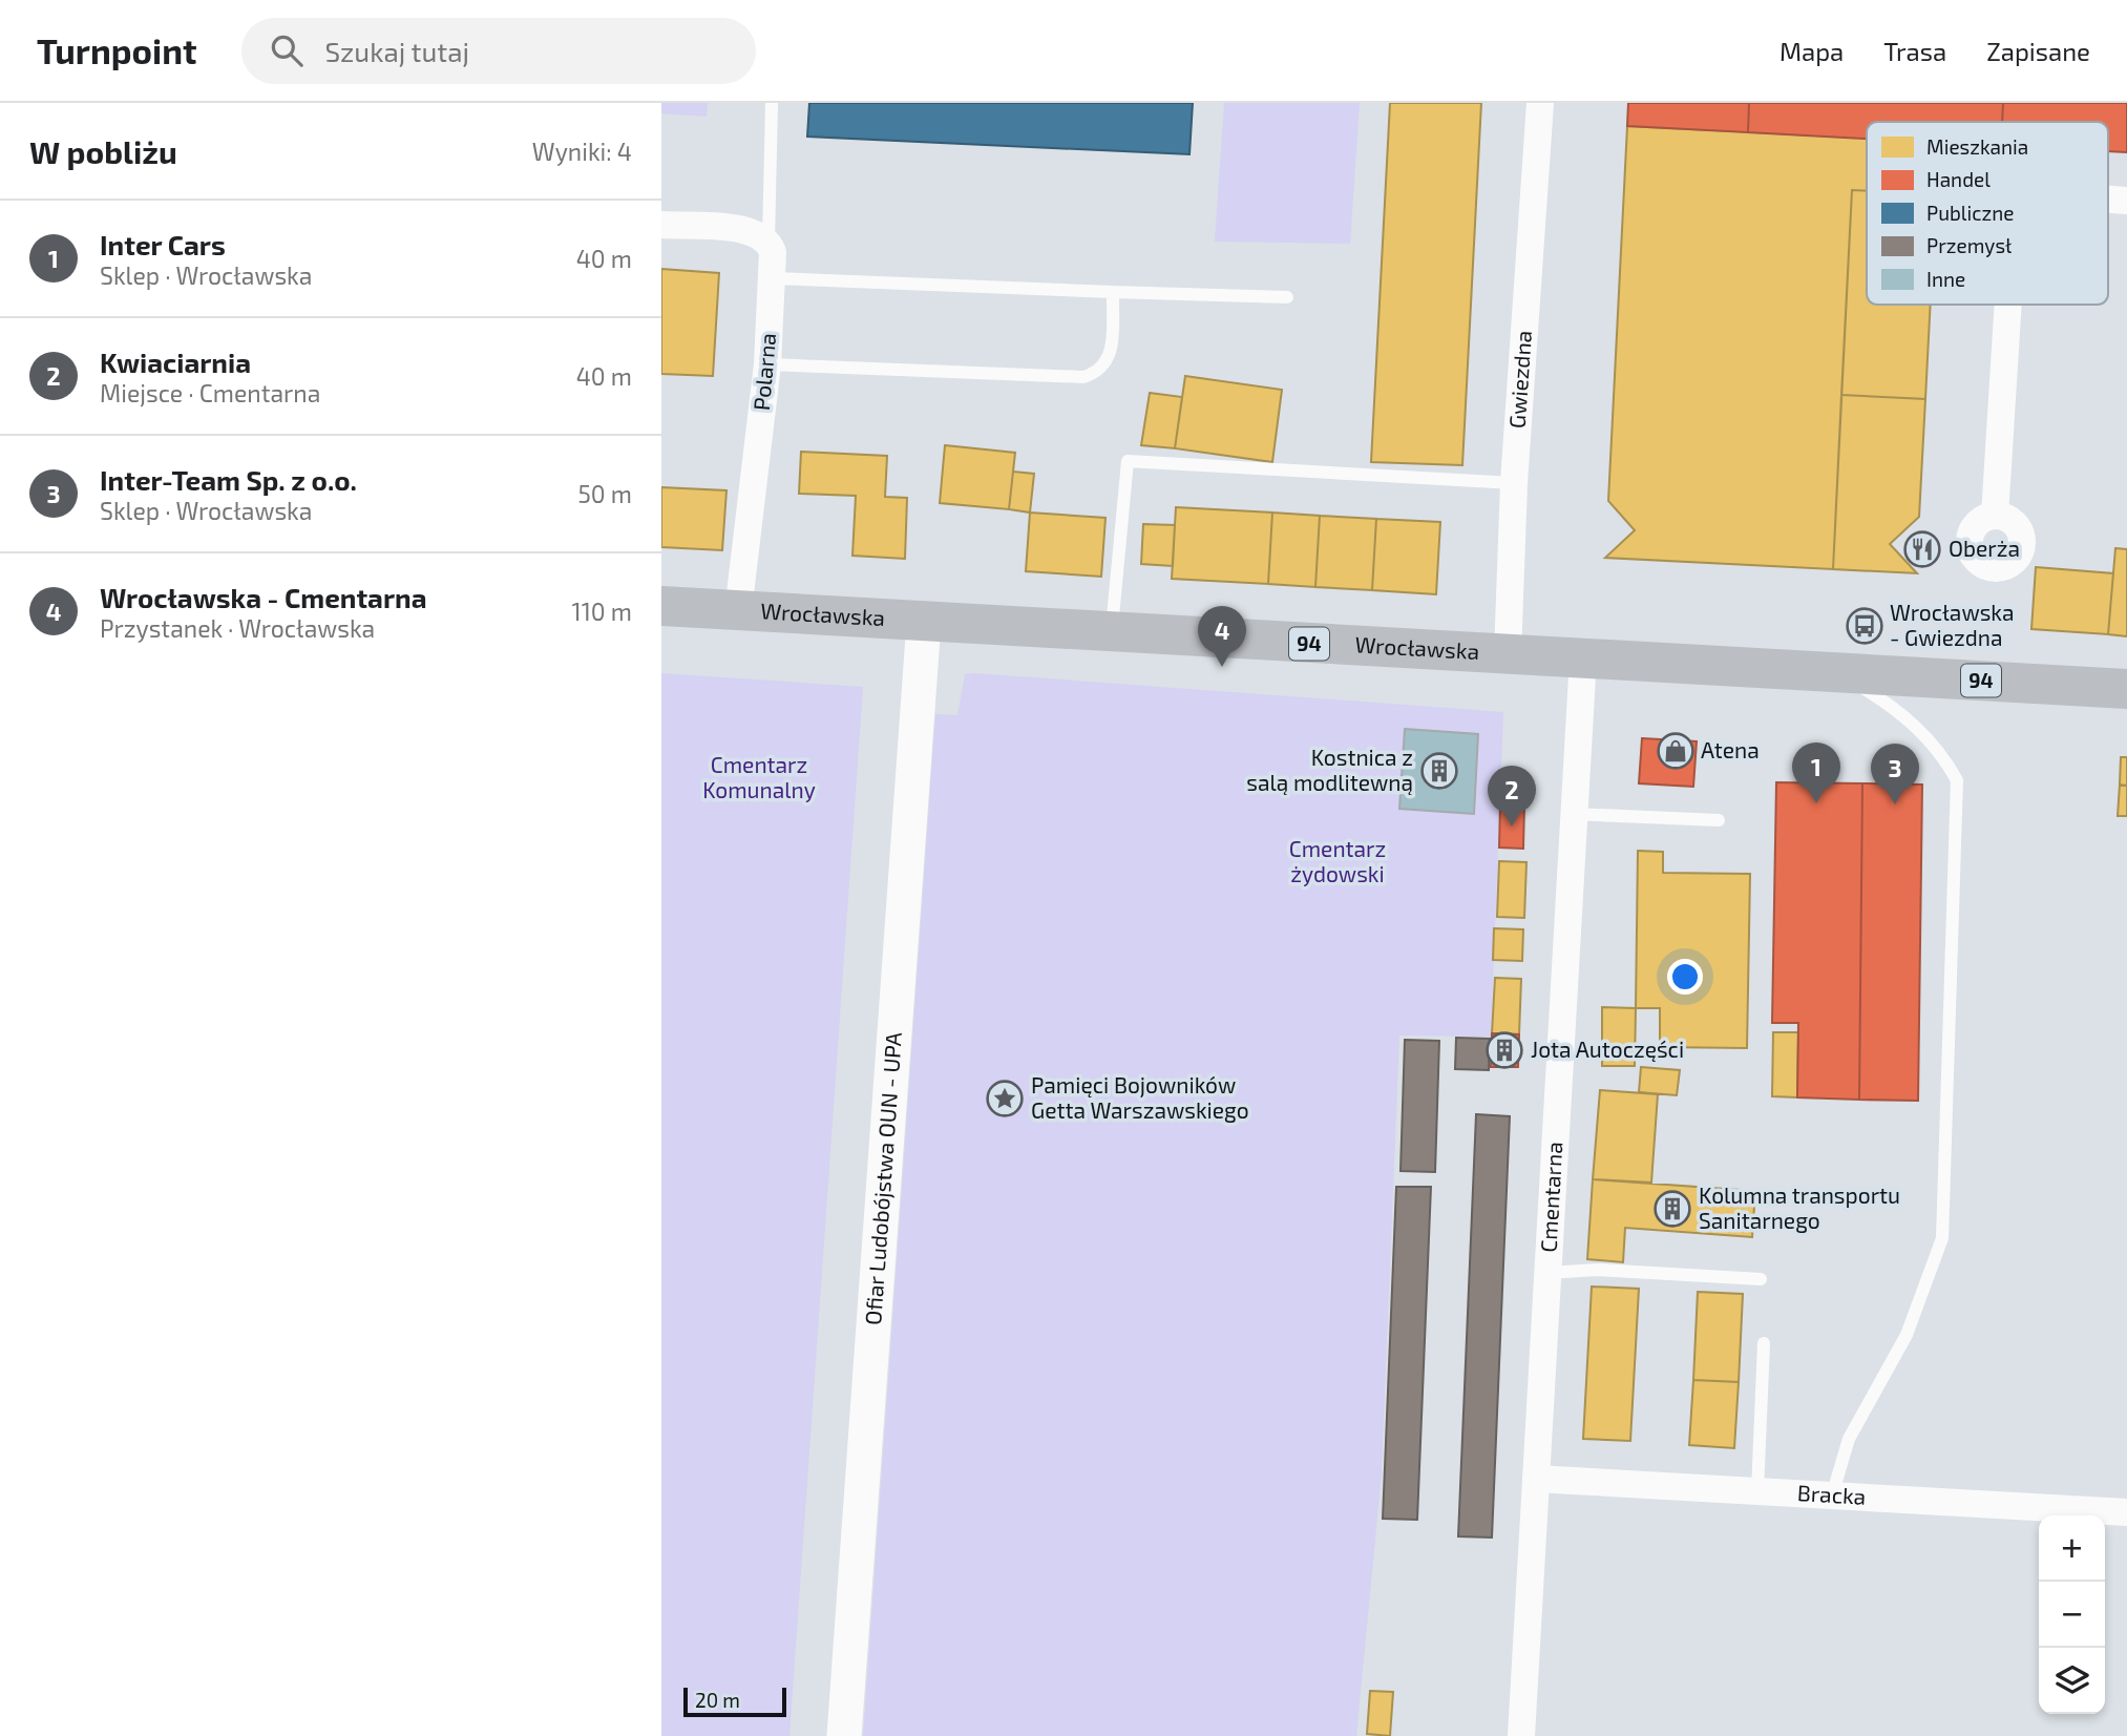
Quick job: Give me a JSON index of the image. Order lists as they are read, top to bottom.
{
  "streets": {
    "main road": ["Wrocławska", "94"],
    "street": [
      "Polarna",
      "Gwiezdna",
      "Ofiar Ludobójstwa OUN - UPA",
      "Cmentarna",
      "Bracka"
    ]
  },
  "crossings": [
    ["Polarna", "Wrocławska"],
    ["Gwiezdna", "Wrocławska"],
    ["Wrocławska", "Ofiar Ludobójstwa OUN - UPA"],
    ["Wrocławska", "Cmentarna"],
    ["Cmentarna", "Bracka"]
  ],
  "parks": ["Cmentarz Komunalny", "Cmentarz żydowski"],
  "places": {
    "restaurant": ["Oberża"],
    "bus stop": ["Wrocławska - Gwiezdna"],
    "shop": ["Atena"],
    "building": ["Kostnica z salą modlitewną", "Jota Autoczęści", "Kolumna transportu Sanitarnego"],
    "place": ["Pamięci Bojowników Getta Warszawskiego"]
  },
  "legend": [
    "Mieszkania",
    "Handel",
    "Publiczne",
    "Przemysł",
    "Inne"
  ],
  "scale_bar": "20 m",
  "page": {
    "header": "Turnpoint",
    "search": "Szukaj tutaj",
    "nav": ["Mapa", "Trasa", "Zapisane"],
    "heading": ["W pobliżu", "Wyniki: 4"],
    "list": [
      {
        "mark": "1",
        "name": "Inter Cars",
        "note": "Sklep · Wrocławska",
        "value": "40 m"
      },
      {
        "mark": "2",
        "name": "Kwiaciarnia",
        "note": "Miejsce · Cmentarna",
        "value": "40 m"
      },
      {
        "mark": "3",
        "name": "Inter-Team Sp. z o.o.",
        "note": "Sklep · Wrocławska",
        "value": "50 m"
      },
      {
        "mark": "4",
        "name": "Wrocławska - Cmentarna",
        "note": "Przystanek · Wrocławska",
        "value": "110 m"
      }
    ],
    "pins": [
      "4",
      "1",
      "3",
      "2"
    ],
    "map_buttons": ["+", "−"],
    "scale": "20 m"
  }
}
